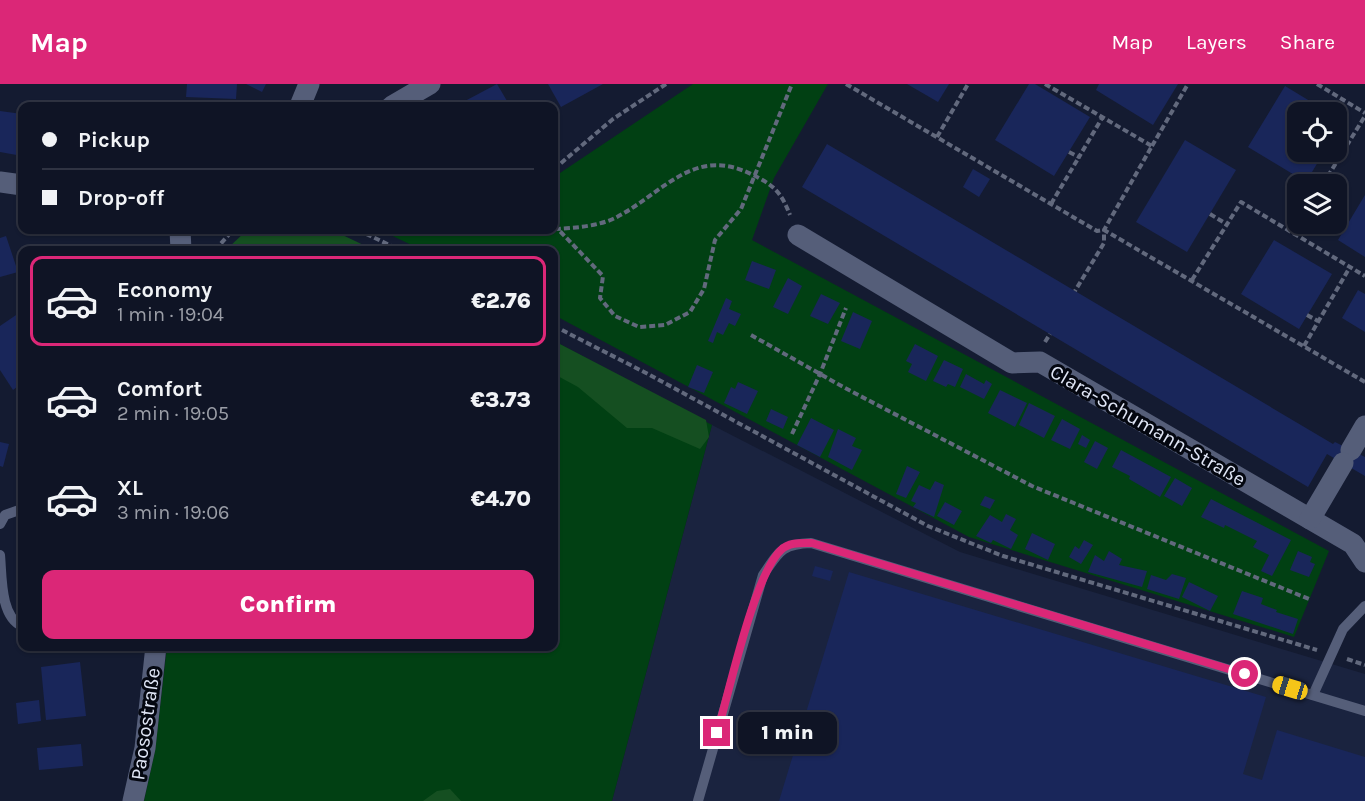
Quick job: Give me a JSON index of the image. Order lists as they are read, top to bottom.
{
  "streets": {
    "street": ["Clara-Schumann-Straße", "Paosostraße"]
  },
  "page": {
    "header": "Map",
    "nav": ["Map", "Layers", "Share"],
    "banner": ["Pickup", "Drop-off"],
    "list": [
      {
        "name": "Economy",
        "note": "1 min · 19:04",
        "value": "€2.76"
      },
      {
        "name": "Comfort",
        "note": "2 min · 19:05",
        "value": "€3.73"
      },
      {
        "name": "XL",
        "note": "3 min · 19:06",
        "value": "€4.70"
      }
    ],
    "buttons": "Confirm",
    "bubble": "1 min"
  }
}
